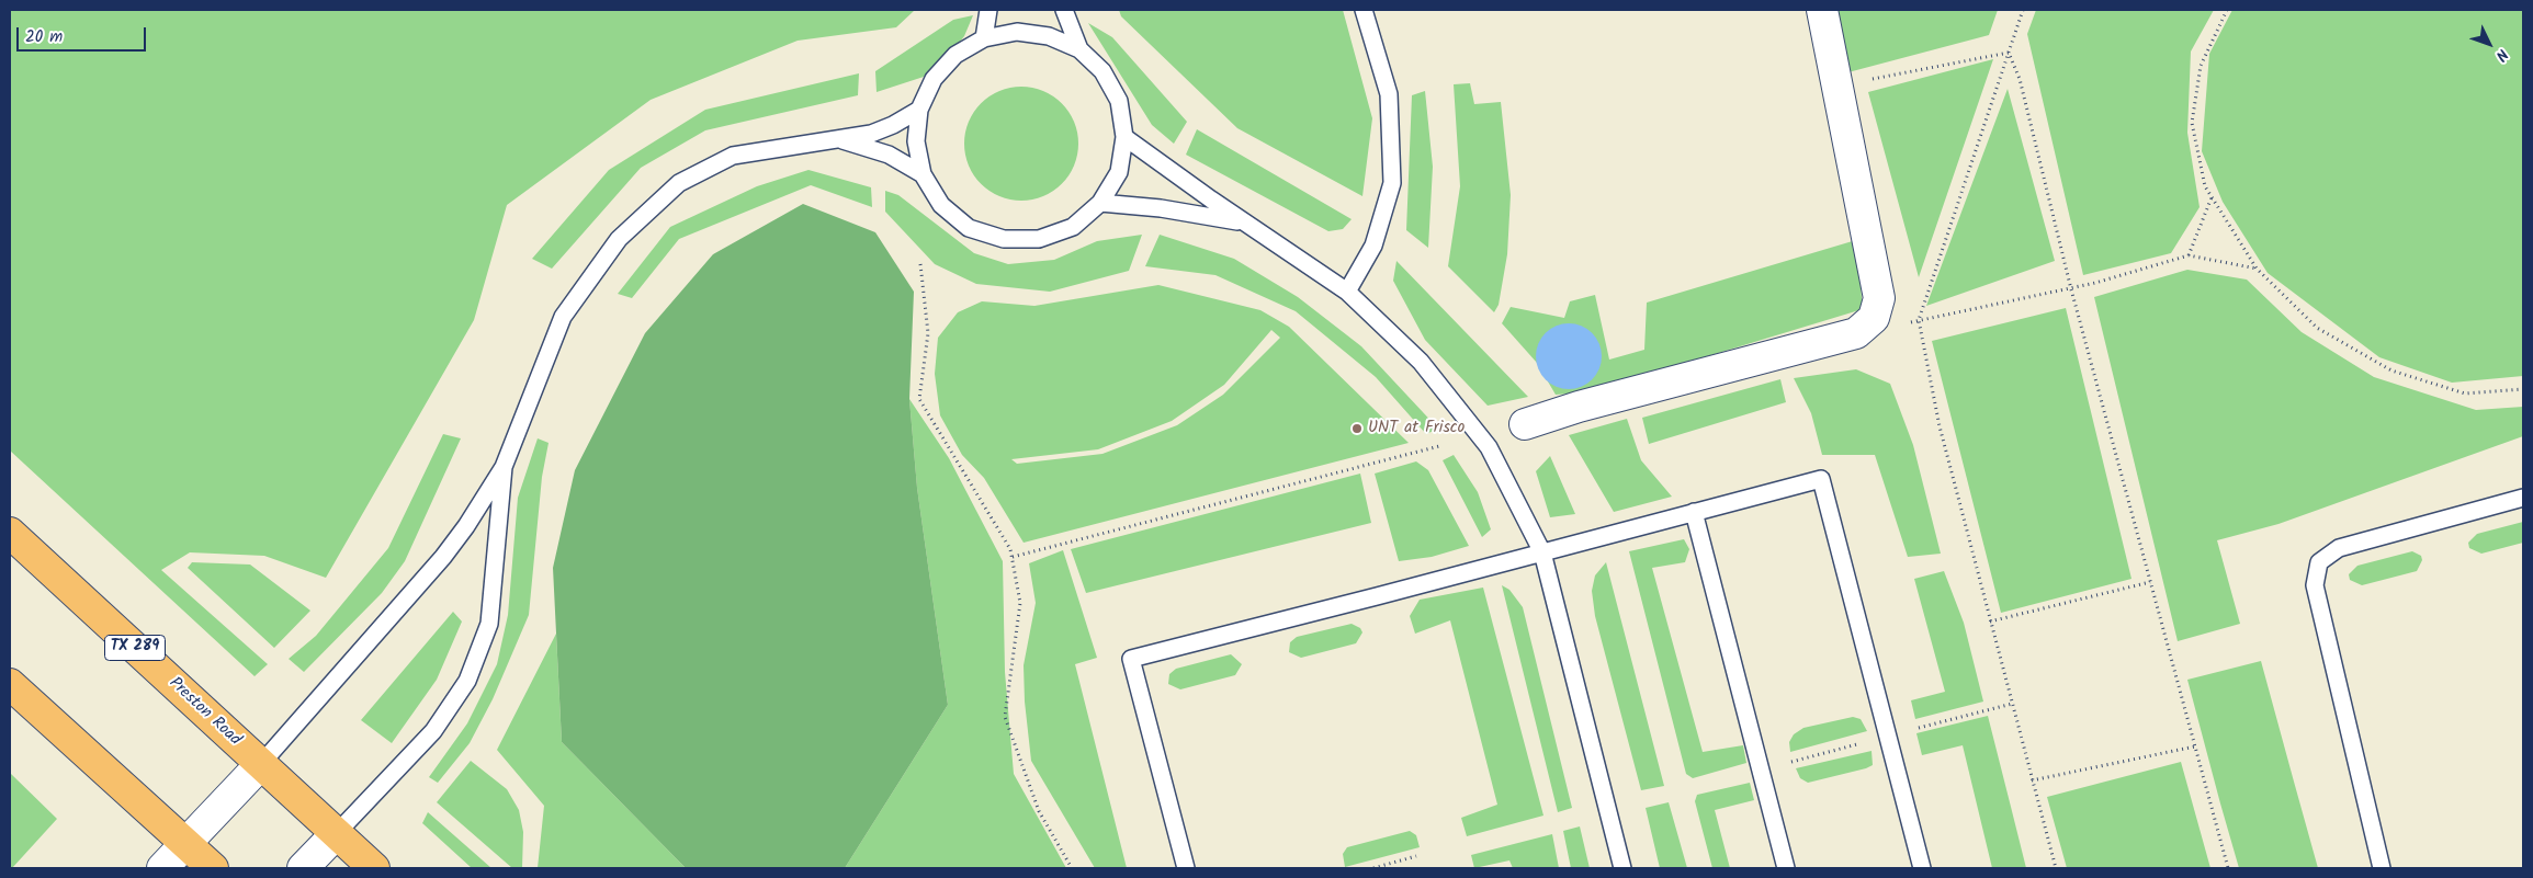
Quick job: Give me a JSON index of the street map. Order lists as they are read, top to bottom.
{
  "streets": {
    "main road": ["TX 289", "Preston Road"]
  },
  "places": ["UNT at Frisco"],
  "scale_bar": "20 m",
  "north": "bottom right"
}
